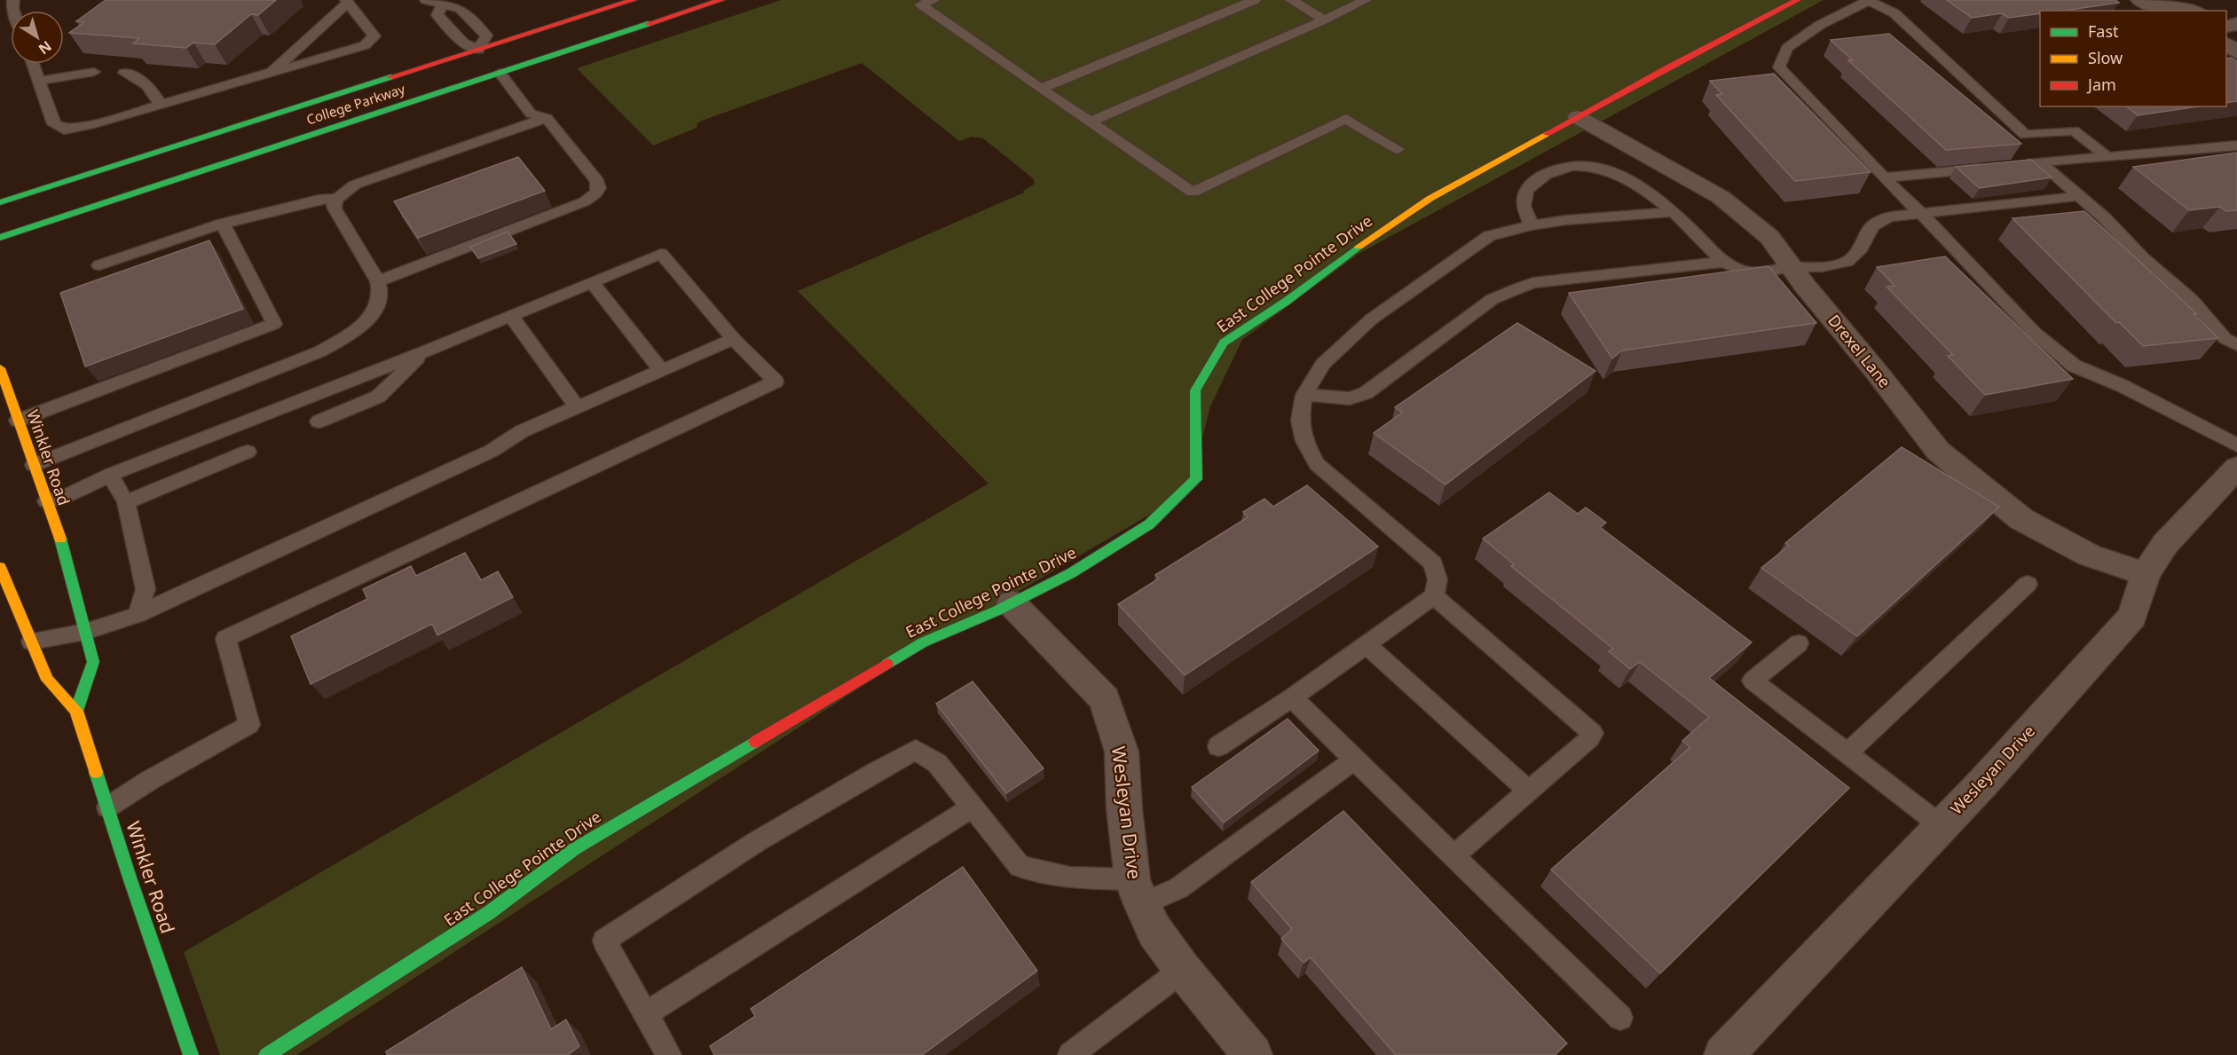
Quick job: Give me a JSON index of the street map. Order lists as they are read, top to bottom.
{
  "streets": {
    "street": [
      "College Parkway",
      "East College Pointe Drive",
      "Drexel Lane",
      "Winkler Road",
      "Wesleyan Drive"
    ]
  },
  "crossings": [
    ["East College Pointe Drive", "Drexel Lane"],
    ["East College Pointe Drive", "Wesleyan Drive"],
    ["Drexel Lane", "Wesleyan Drive"]
  ],
  "legend": ["Fast", "Slow", "Jam"],
  "north": "bottom right"
}
